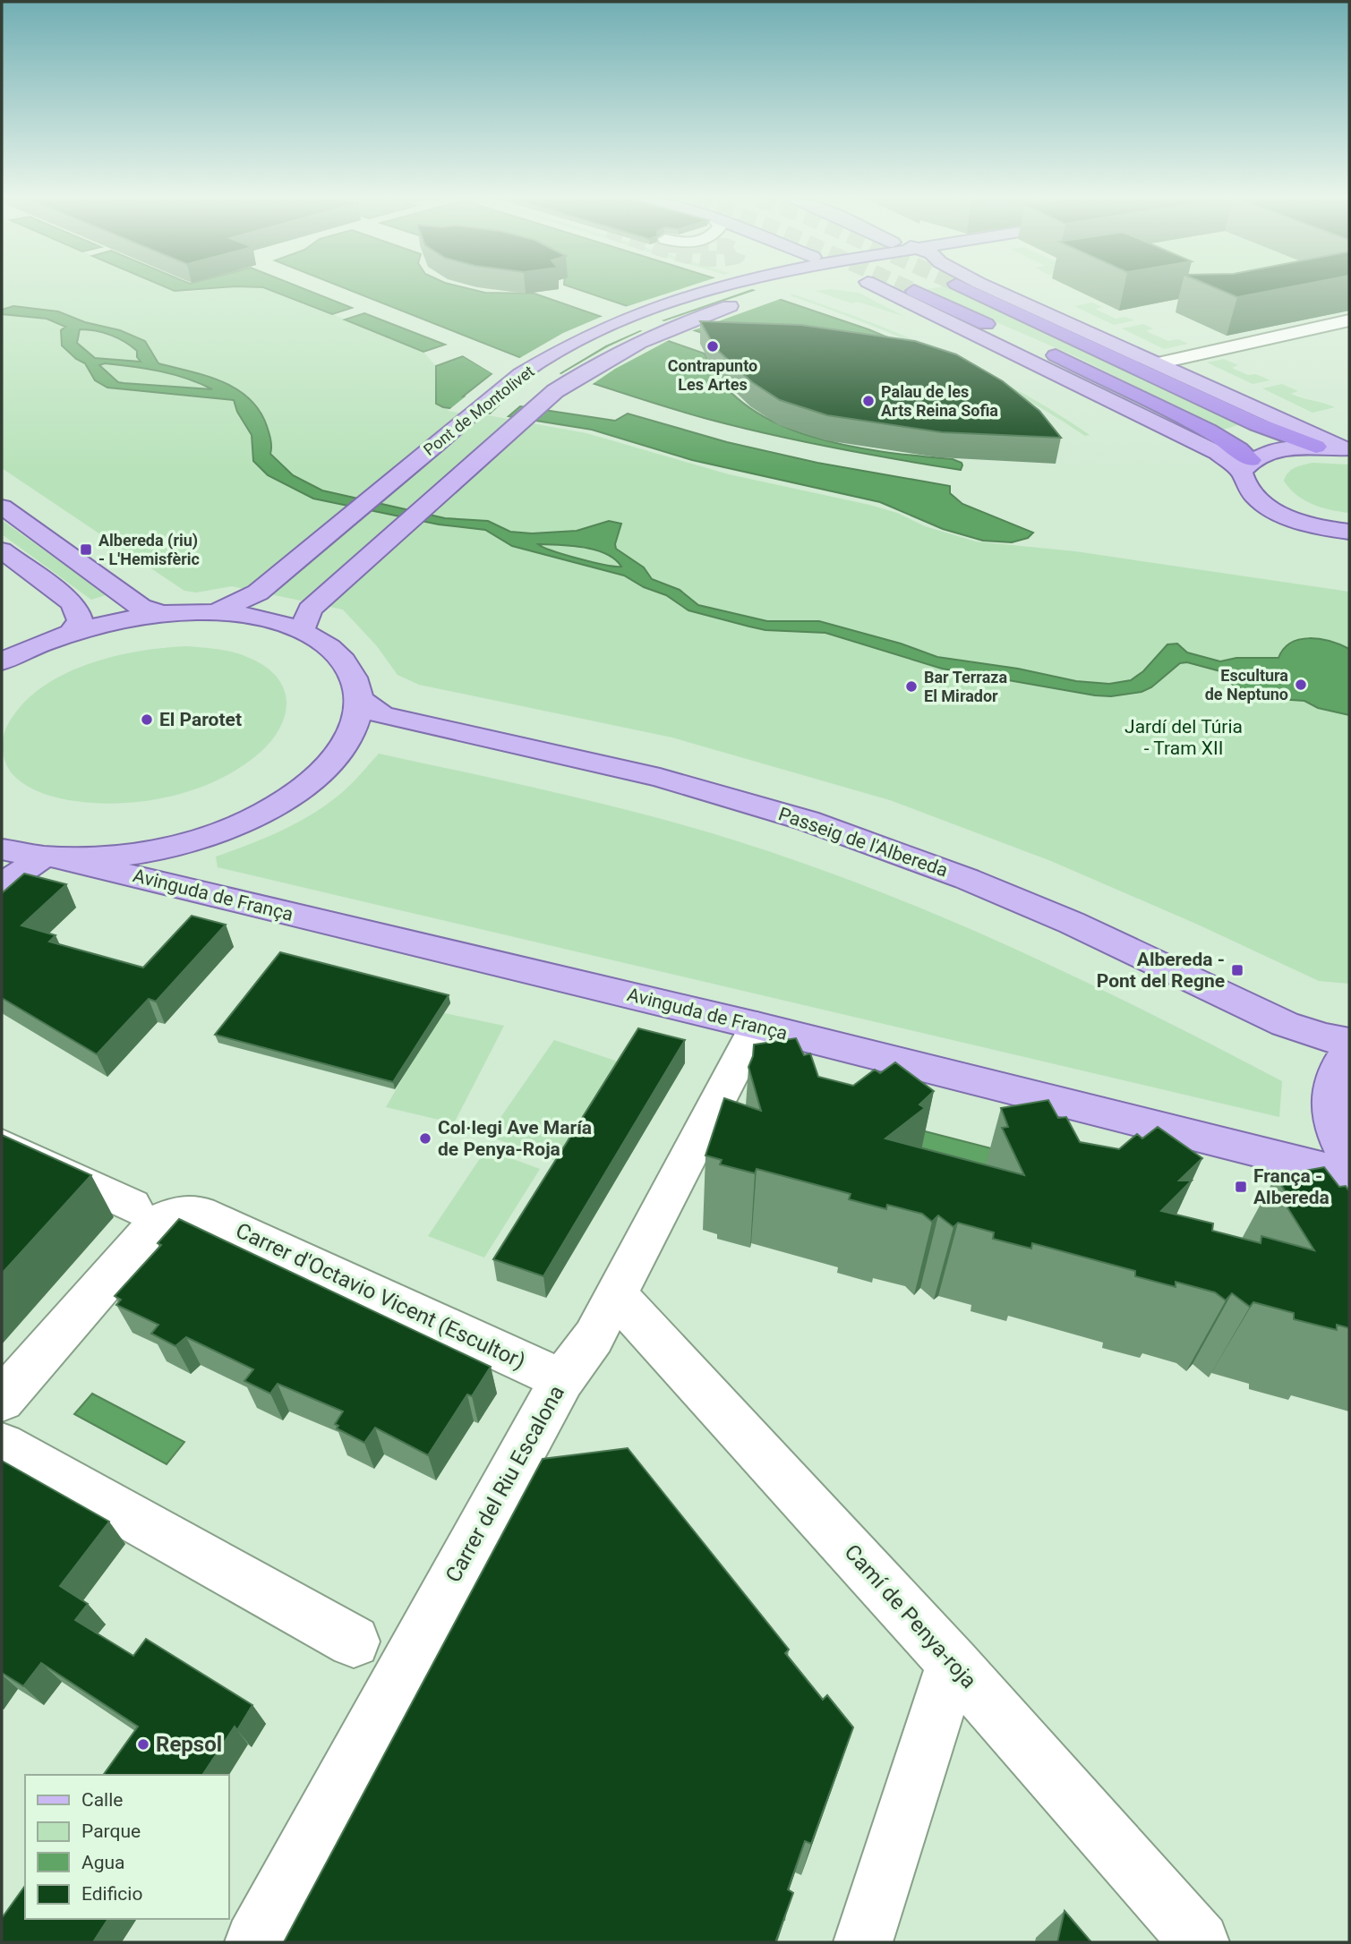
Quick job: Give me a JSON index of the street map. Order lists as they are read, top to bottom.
{
  "streets": {
    "main road": ["Pont de Montolivet", "Passeig de l'Albereda", "Avinguda de França"],
    "street": ["Carrer d'Octavio Vicent (Escultor)", "Carrer del Riu Escalona", "Camí de Penya-roja"]
  },
  "crossings": [
    ["Avinguda de França", "Carrer del Riu Escalona"],
    ["Carrer d'Octavio Vicent (Escultor)", "Carrer del Riu Escalona"],
    ["Carrer del Riu Escalona", "Camí de Penya-roja"]
  ],
  "parks": ["Jardí del Túria - Tram XII"],
  "places": {
    "other": [
      "Contrapunto Les Artes",
      "Palau de les Arts Reina Sofia",
      "Escultura de Neptuno",
      "Bar Terraza El Mirador",
      "El Parotet",
      "Col·legi Ave María de Penya-Roja",
      "Repsol"
    ],
    "transit": ["Albereda (riu) - L'Hemisfèric", "Albereda - Pont del Regne", "França - Albereda"]
  },
  "legend": [
    "Calle",
    "Parque",
    "Agua",
    "Edificio"
  ]
}
